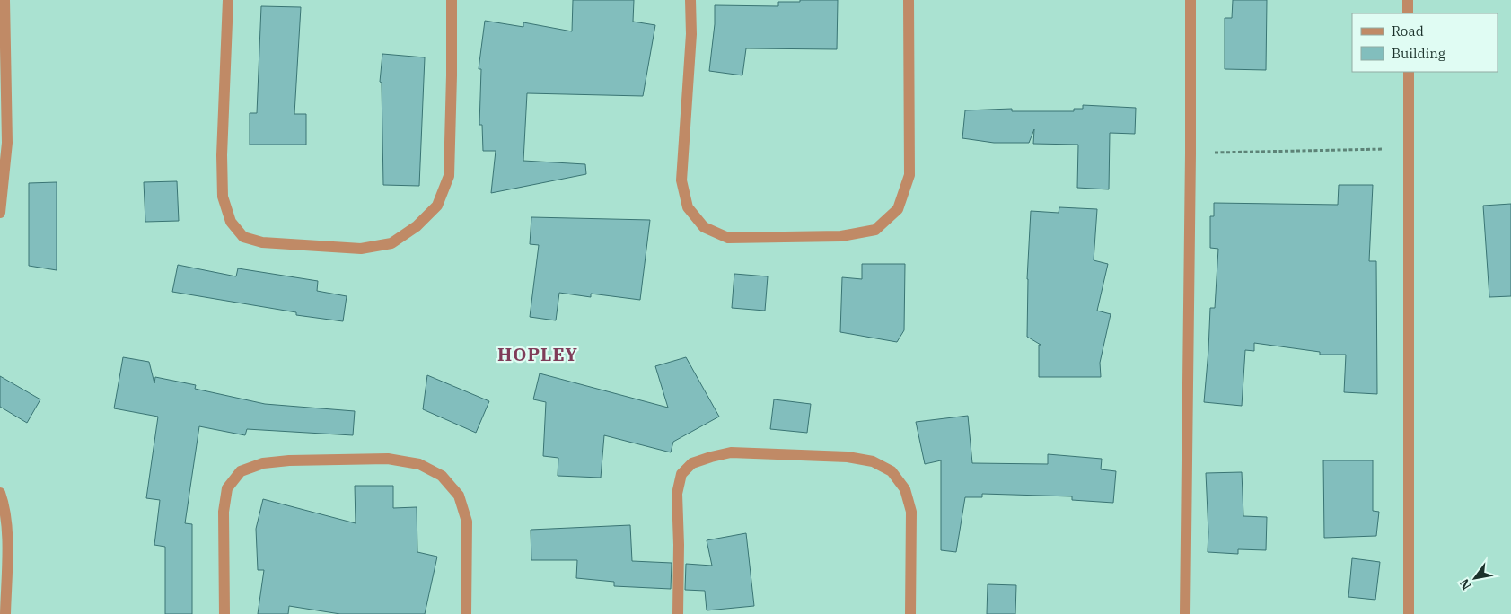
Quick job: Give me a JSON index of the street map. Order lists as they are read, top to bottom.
{
  "districts": ["HOPLEY"],
  "legend": ["Road", "Building"],
  "north": "bottom left"
}
